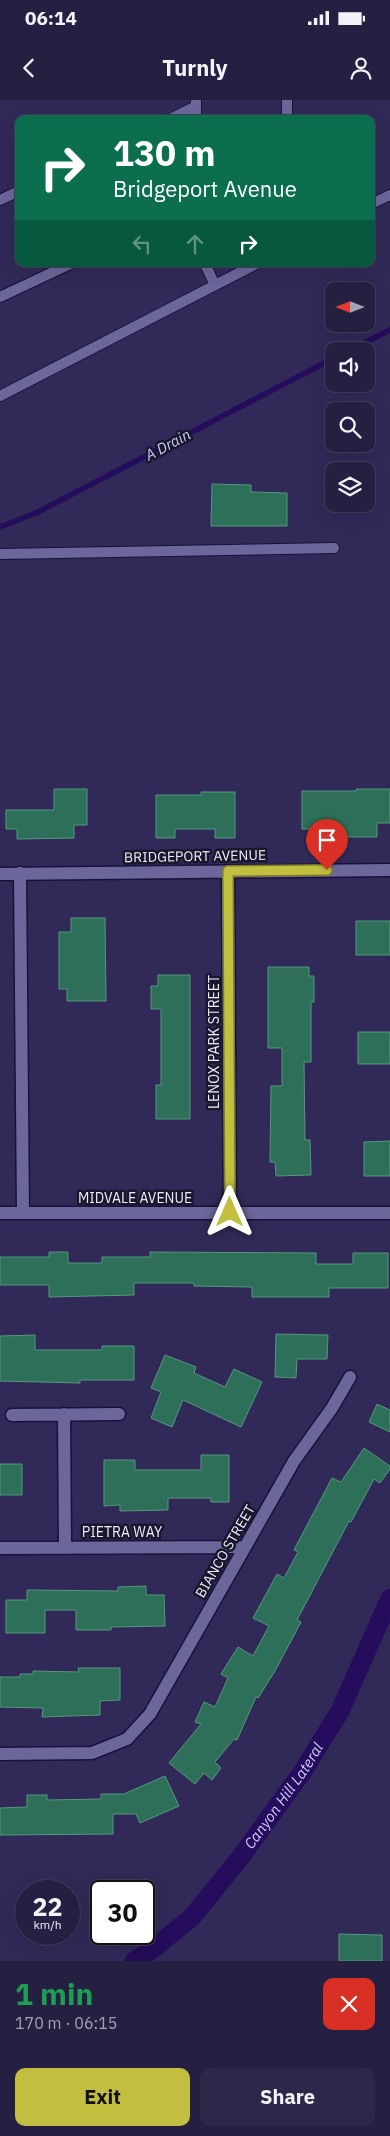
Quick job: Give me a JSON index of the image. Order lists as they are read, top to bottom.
{
  "streets": {
    "street": [
      "BRIDGEPORT AVENUE",
      "LENOX PARK STREET",
      "MIDVALE AVENUE",
      "PIETRA WAY",
      "BIANCO STREET"
    ]
  },
  "crossings": [
    ["BRIDGEPORT AVENUE", "LENOX PARK STREET"],
    ["LENOX PARK STREET", "MIDVALE AVENUE"],
    ["PIETRA WAY", "BIANCO STREET"]
  ],
  "water": ["A Drain", "Canyon Hill Lateral"],
  "north": "left",
  "page": {
    "status": "06:14",
    "header": "Turnly",
    "turn": ["130 m", "Bridgeport Avenue"],
    "speed": "22 km/h",
    "limit": "30",
    "heading": ["1 min", "170 m · 06:15"],
    "buttons": ["Exit", "Share"]
  }
}
